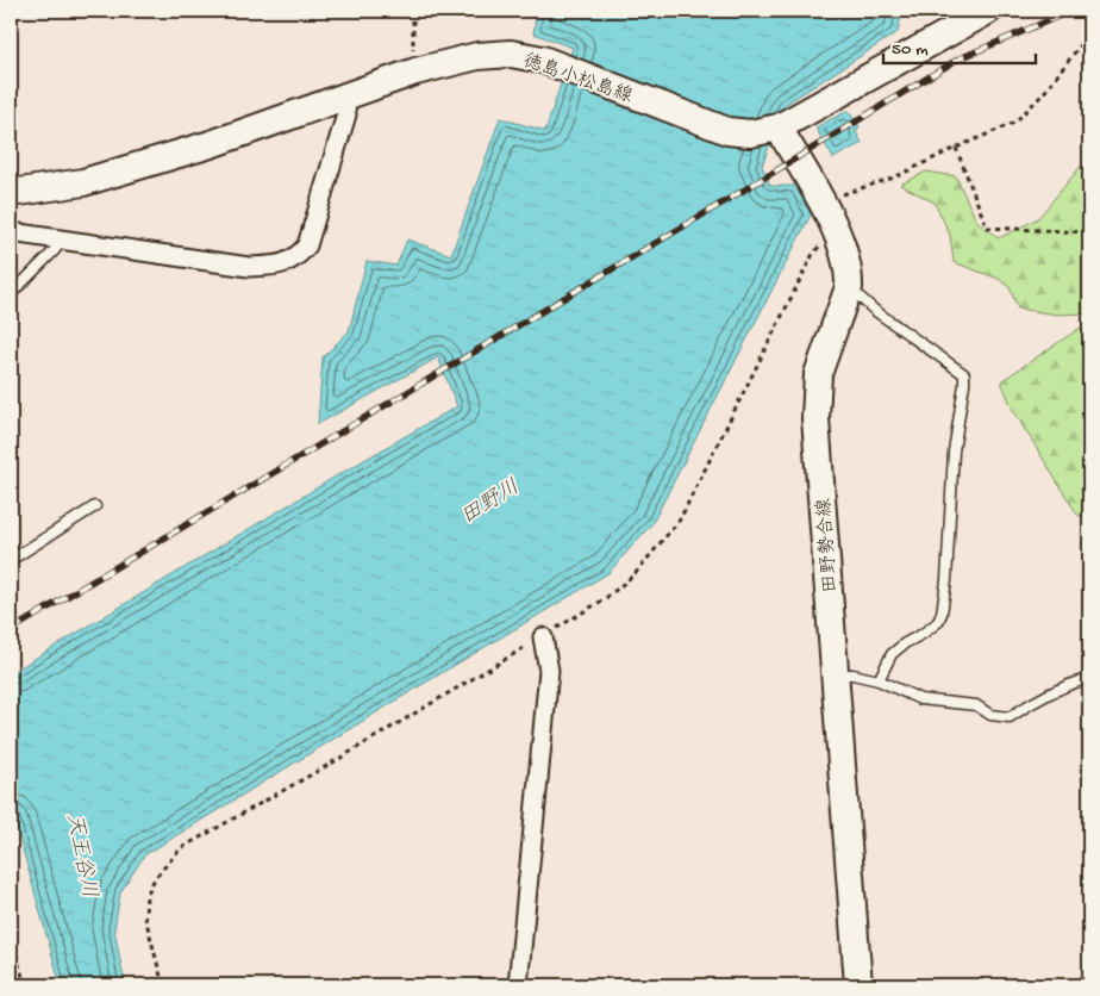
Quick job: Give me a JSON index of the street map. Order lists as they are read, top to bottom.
{
  "streets": {
    "main road": ["徳島小松島線", "田野勢合線"]
  },
  "crossings": [
    ["徳島小松島線", "田野勢合線"]
  ],
  "water": ["田野川", "天王谷川"],
  "scale_bar": "50 m"
}
